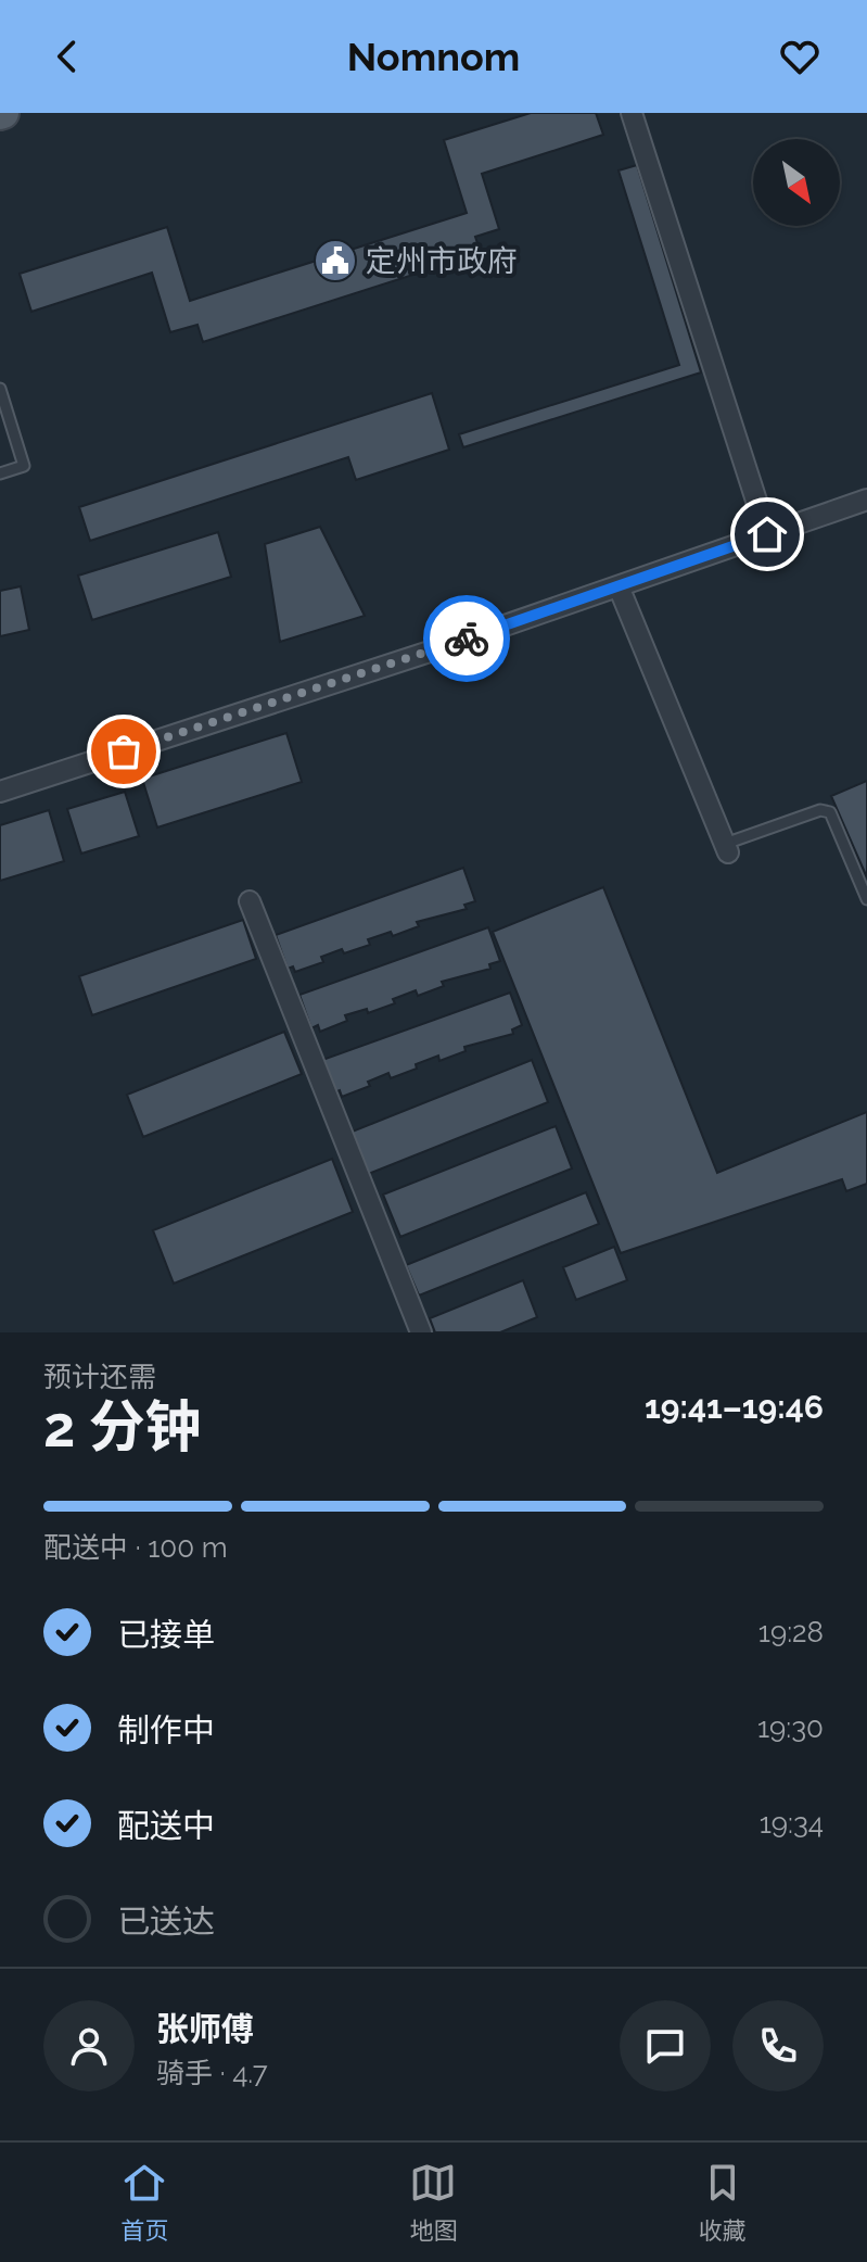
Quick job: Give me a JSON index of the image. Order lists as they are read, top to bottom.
{
  "places": {
    "public building": ["定州市政府"]
  },
  "north": "bottom right",
  "page": {
    "header": "Nomnom",
    "heading": ["2 分钟", "预计还需", "19:41–19:46"],
    "panel": ["张师傅", "骑手 · 4.7"],
    "bar": "配送中 · 100 m",
    "list": [
      ["已接单", "19:28"],
      ["制作中", "19:30"],
      ["配送中", "19:34"],
      "已送达"
    ],
    "tabs": ["首页", "地图", "收藏"]
  }
}
